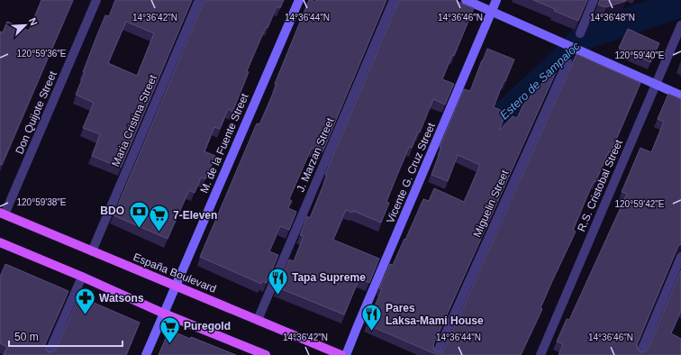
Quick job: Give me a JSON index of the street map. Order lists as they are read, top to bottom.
{
  "streets": {
    "main road": ["España Boulevard"],
    "street": [
      "Don Quijote Street",
      "Maria Cristina Street",
      "M. de la Fuente Street",
      "J. Marzan Street",
      "Vicente G. Cruz Street",
      "R.S. Cristobal Street",
      "Miguelin Street"
    ]
  },
  "crossings": [
    ["Don Quijote Street", "España Boulevard"],
    ["Maria Cristina Street", "España Boulevard"],
    ["M. de la Fuente Street", "España Boulevard"],
    ["J. Marzan Street", "España Boulevard"]
  ],
  "water": ["Estero de Sampaloc"],
  "places": {
    "bank": ["BDO"],
    "supermarket": ["7-Eleven", "Puregold"],
    "restaurant": ["Tapa Supreme", "Pares Laksa-Mami House"],
    "pharmacy": ["Watsons"]
  },
  "scale_bar": "50 m",
  "north": "top right",
  "coordinates": [
    "14°36'48\"N",
    "14°36'42\"N",
    "14°36'44\"N",
    "14°36'46\"N",
    "120°59'36\"E",
    "120°59'40\"E",
    "120°59'38\"E",
    "120°59'42\"E"
  ]
}
